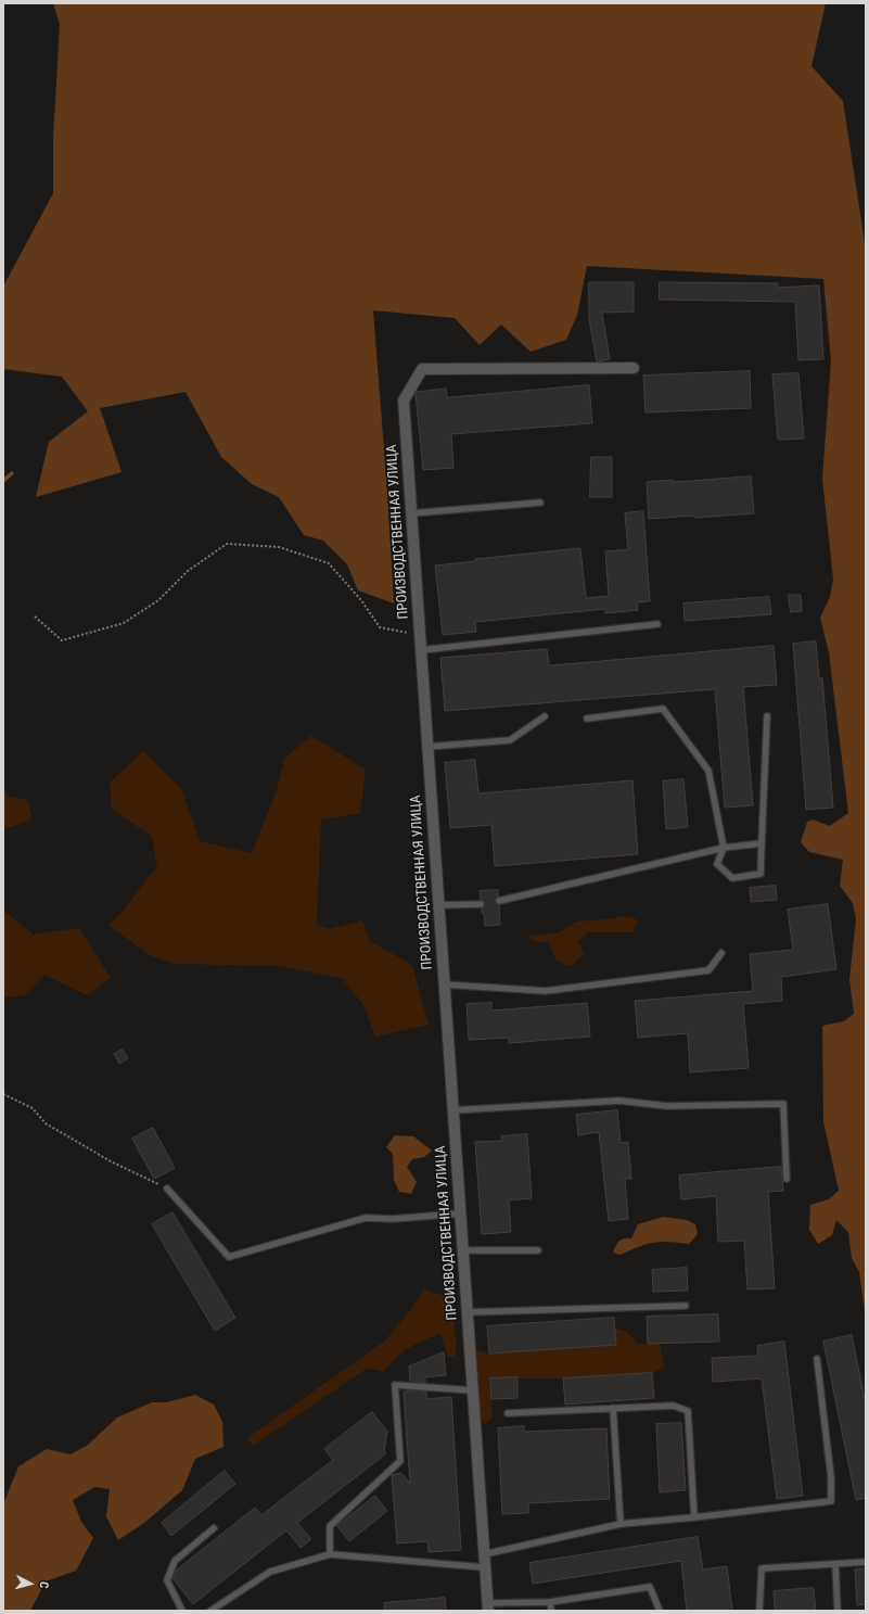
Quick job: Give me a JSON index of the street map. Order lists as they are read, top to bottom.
{
  "streets": {
    "street": ["ПРОИЗВОДСТВЕННАЯ УЛИЦА"]
  },
  "north": "right"
}
